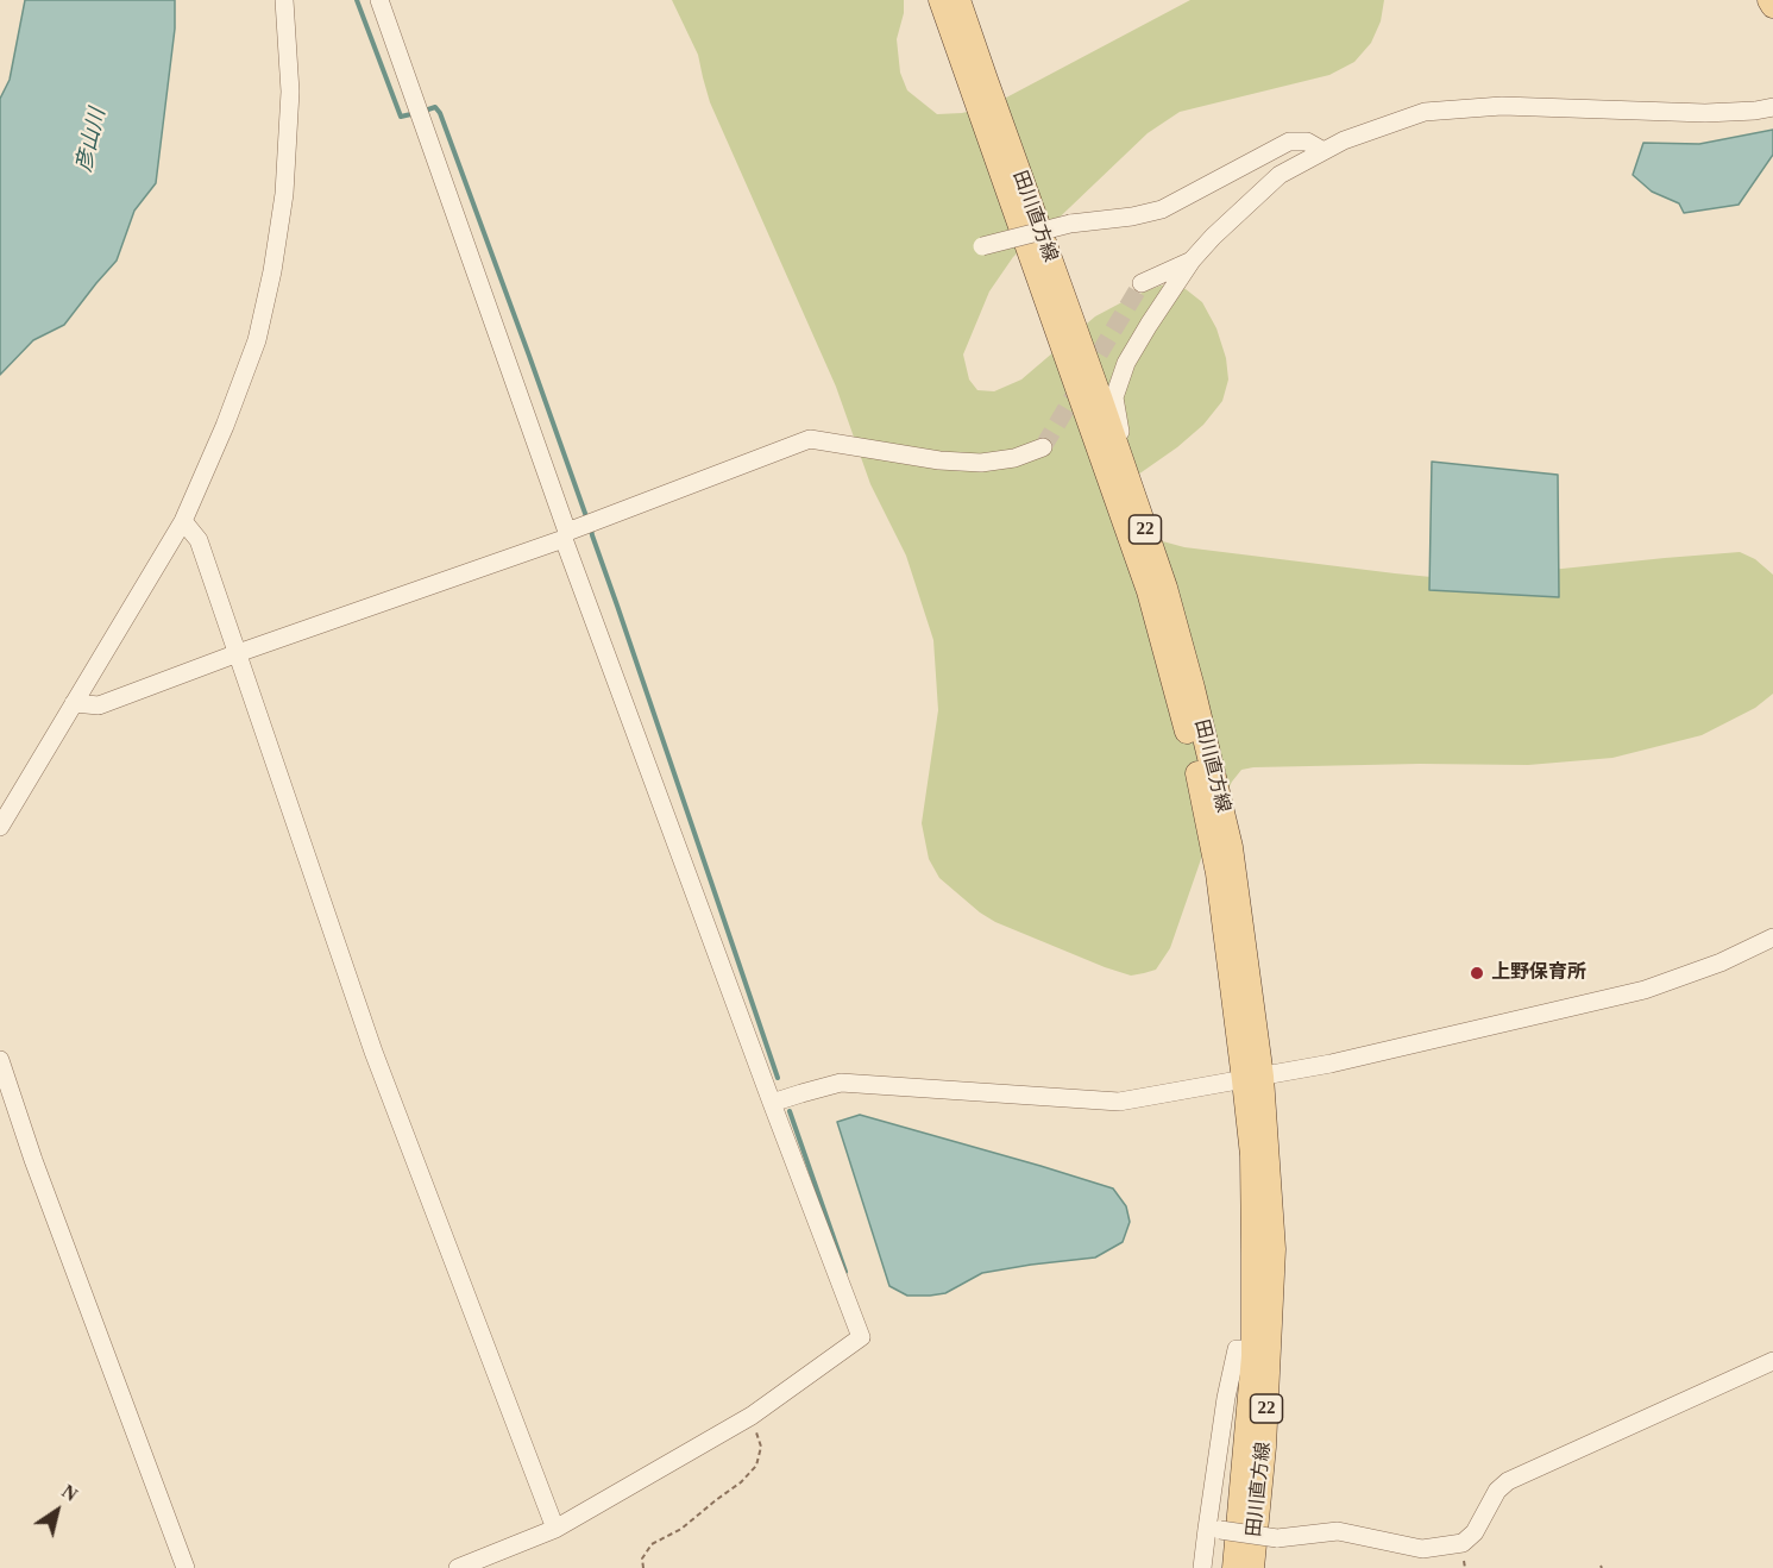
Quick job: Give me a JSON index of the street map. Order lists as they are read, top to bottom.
{
  "streets": {
    "main road": ["田川直方線", "22"]
  },
  "water": ["彦山川"],
  "places": ["上野保育所"],
  "north": "top right"
}
